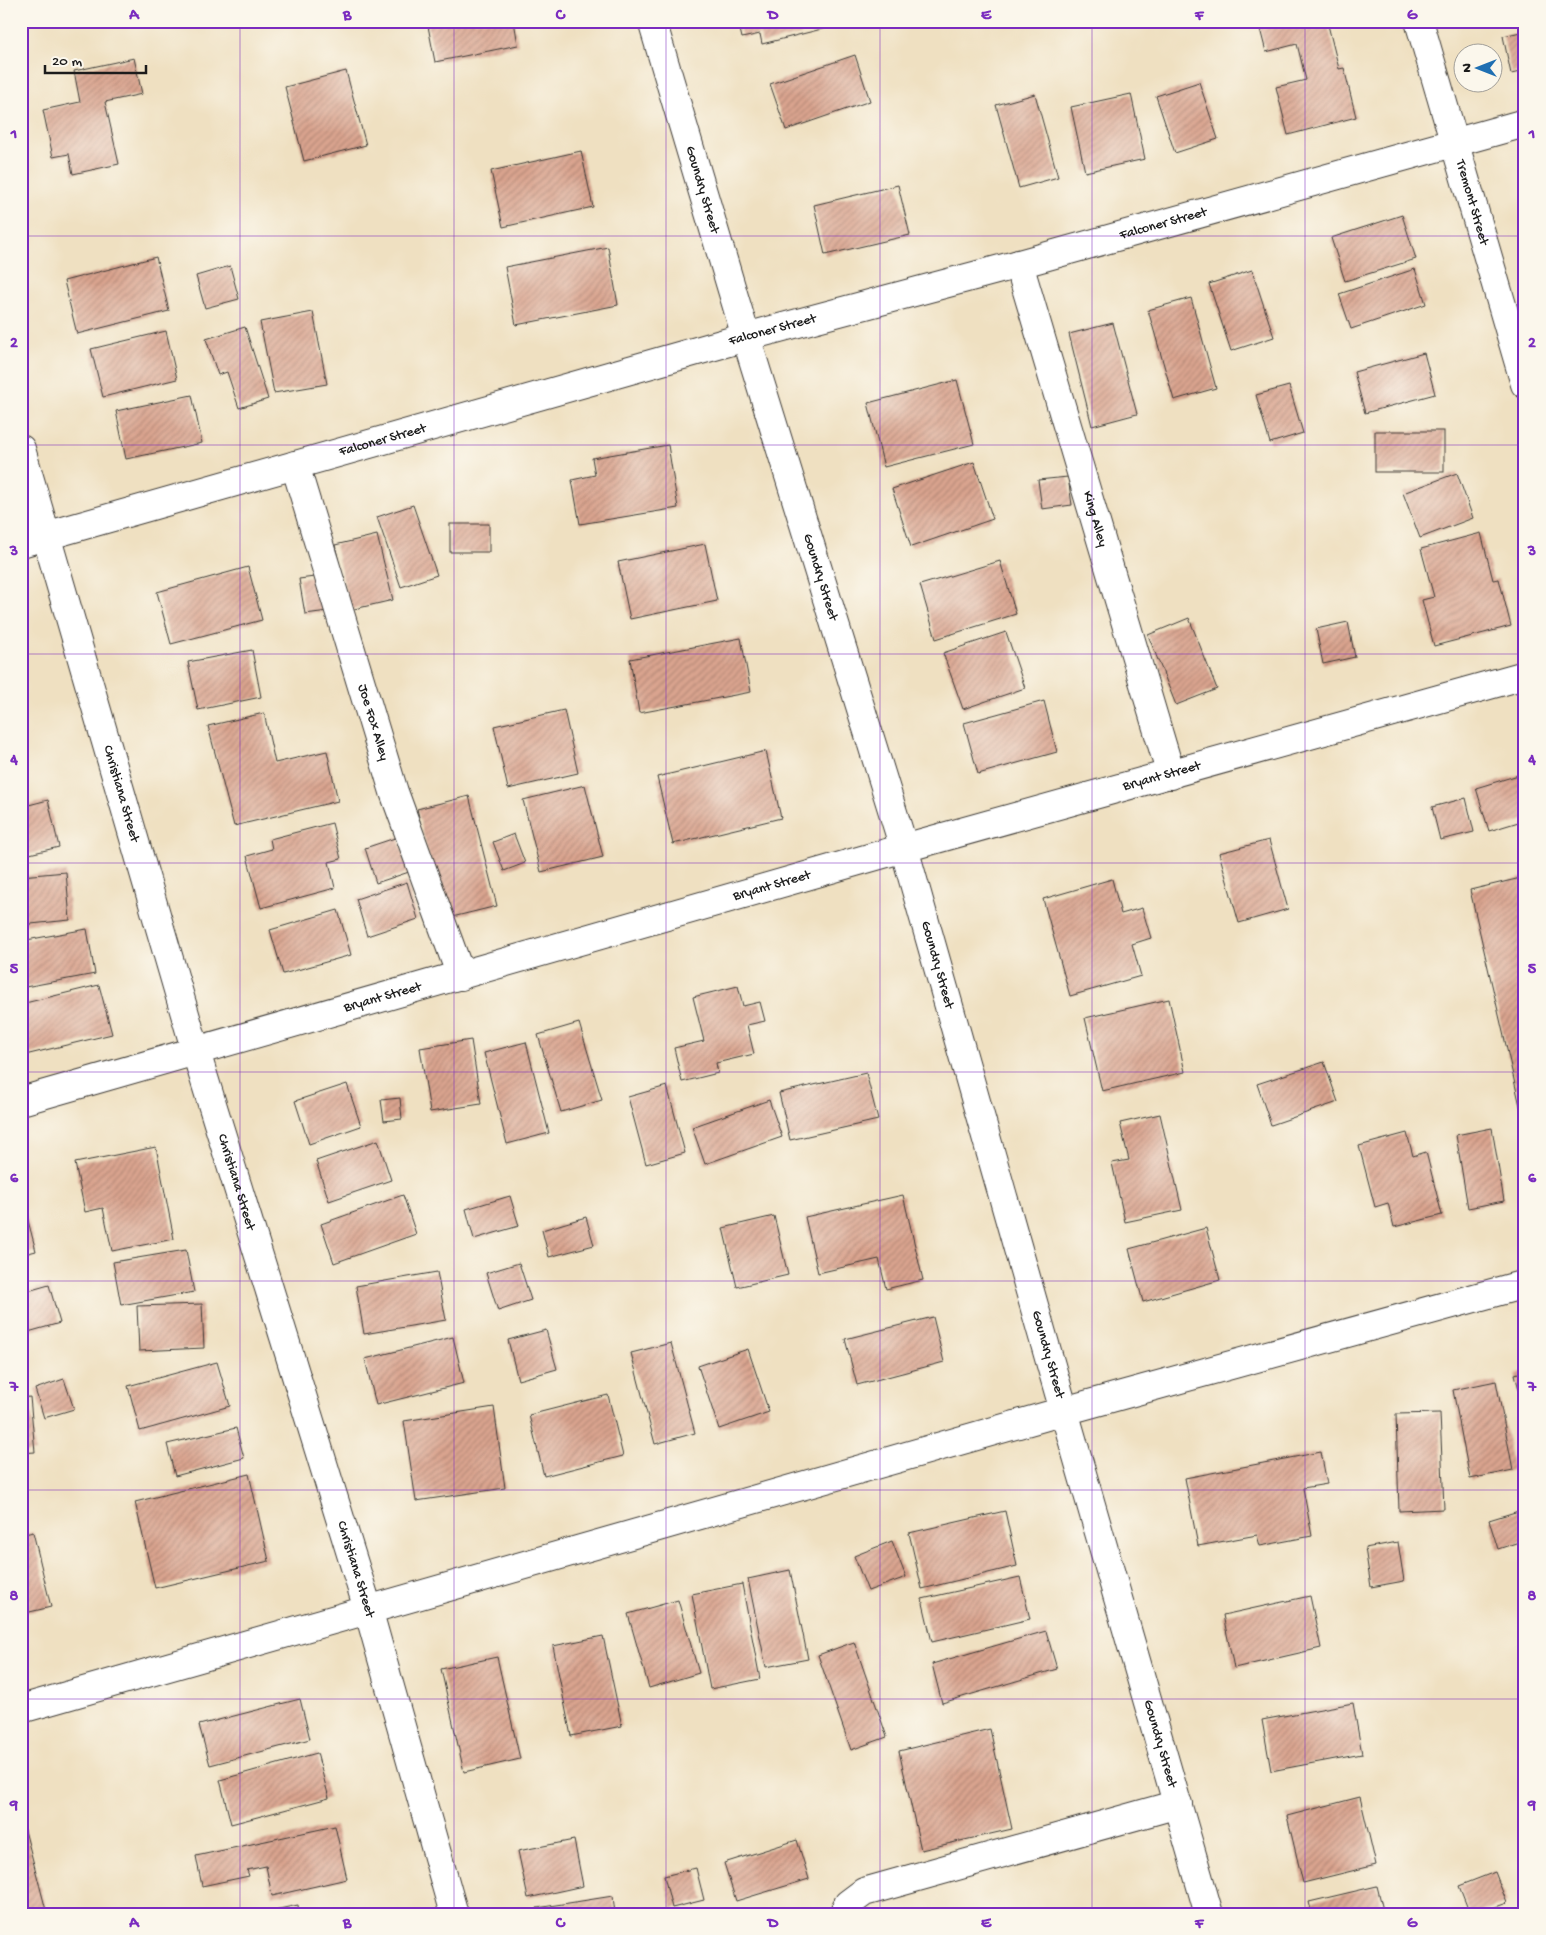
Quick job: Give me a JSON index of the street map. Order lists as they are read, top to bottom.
{
  "streets": {
    "street": [
      "Goundry Street",
      "Tremont Street",
      "Falconer Street",
      "King Alley",
      "Joe Fox Alley",
      "Bryant Street",
      "Christiana Street"
    ]
  },
  "crossings": [
    ["Goundry Street", "Falconer Street"],
    ["Goundry Street", "Bryant Street"],
    ["Tremont Street", "Falconer Street"],
    ["Falconer Street", "King Alley"],
    ["Falconer Street", "Joe Fox Alley"],
    ["Falconer Street", "Christiana Street"],
    ["King Alley", "Bryant Street"],
    ["Joe Fox Alley", "Bryant Street"],
    ["Bryant Street", "Christiana Street"]
  ],
  "scale_bar": "20 m",
  "north": "left",
  "grid": {
    "columns": [
      "A",
      "B",
      "C",
      "D",
      "E",
      "F",
      "G"
    ],
    "rows": [
      "1",
      "2",
      "3",
      "4",
      "5",
      "6",
      "7",
      "8",
      "9"
    ]
  }
}
